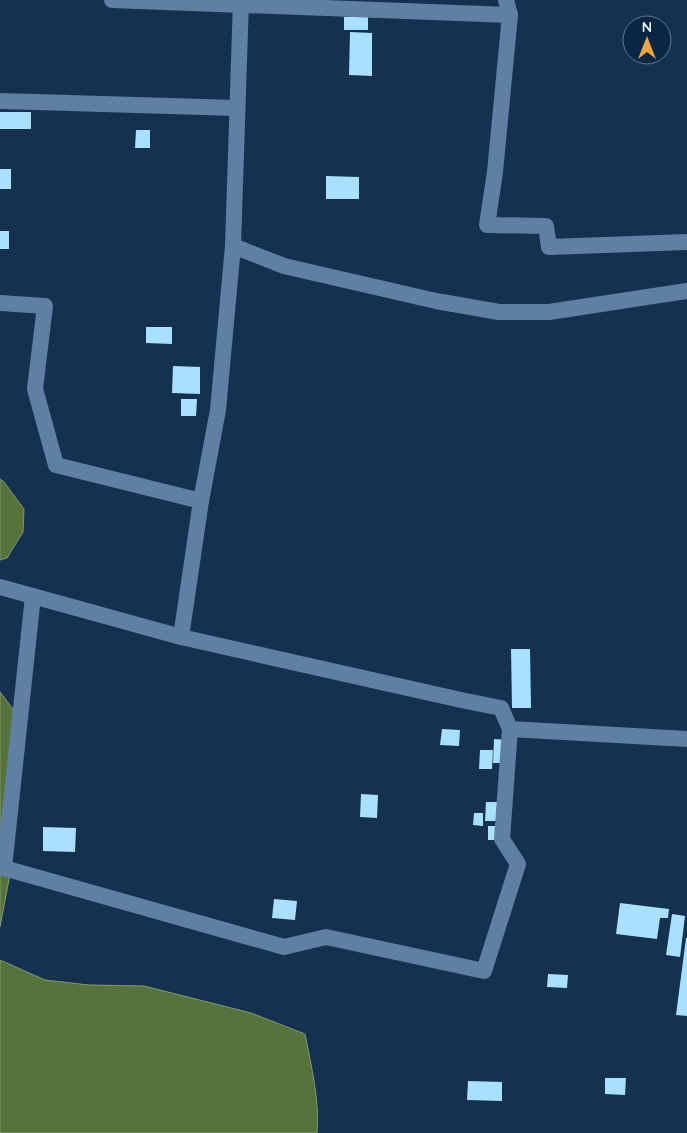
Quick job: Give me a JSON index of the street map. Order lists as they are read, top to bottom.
{
  "north": "top"
}
